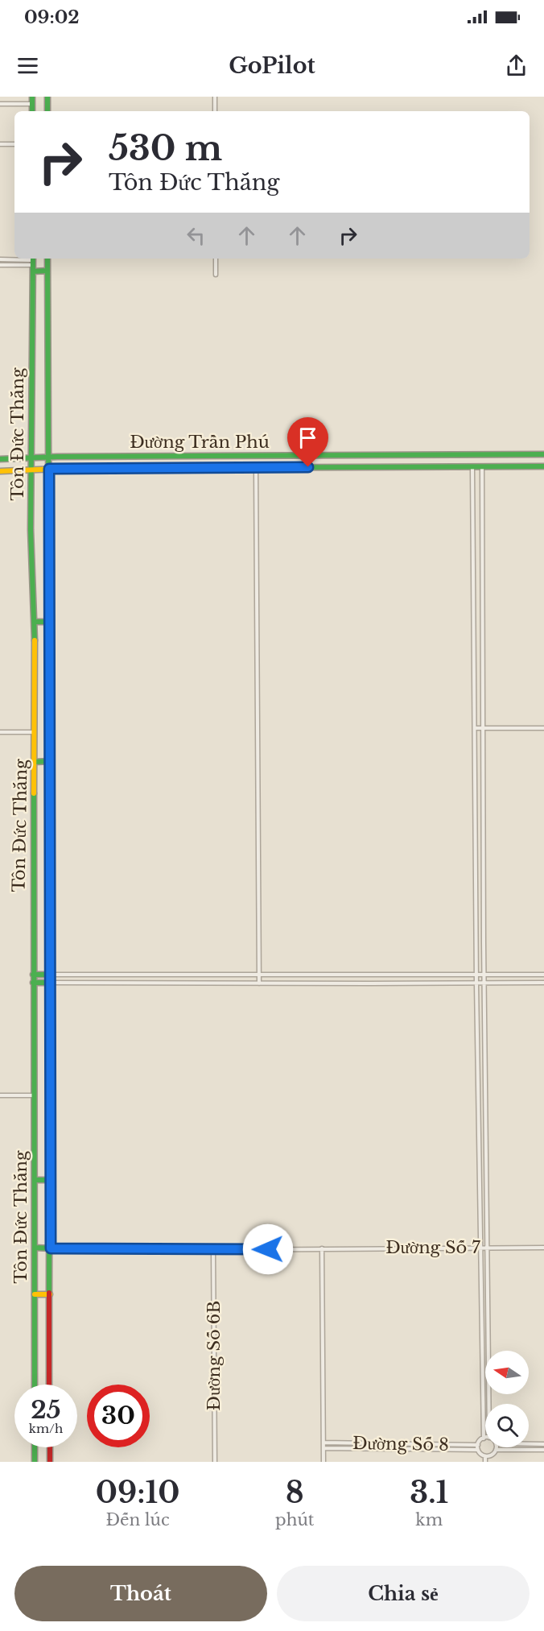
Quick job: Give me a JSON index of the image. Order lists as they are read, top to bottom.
{
  "streets": {
    "main road": ["Tôn Đức Thắng", "Đường Trần Phú"],
    "street": ["Đường Số 7", "Đường Số 6B", "Đường Số 8"]
  },
  "crossings": [
    ["Tôn Đức Thắng", "Đường Trần Phú"],
    ["Tôn Đức Thắng", "Đường Số 7"],
    ["Đường Số 7", "Đường Số 6B"]
  ],
  "north": "left",
  "page": {
    "status": "09:02",
    "header": "GoPilot",
    "turn": ["530 m", "Tôn Đức Thắng"],
    "speed": "25 km/h",
    "limit": "30",
    "eta": [
      "09:10",
      "Đến lúc",
      "8",
      "phút",
      "3.1",
      "km"
    ],
    "buttons": ["Thoát", "Chia sẻ"]
  }
}
